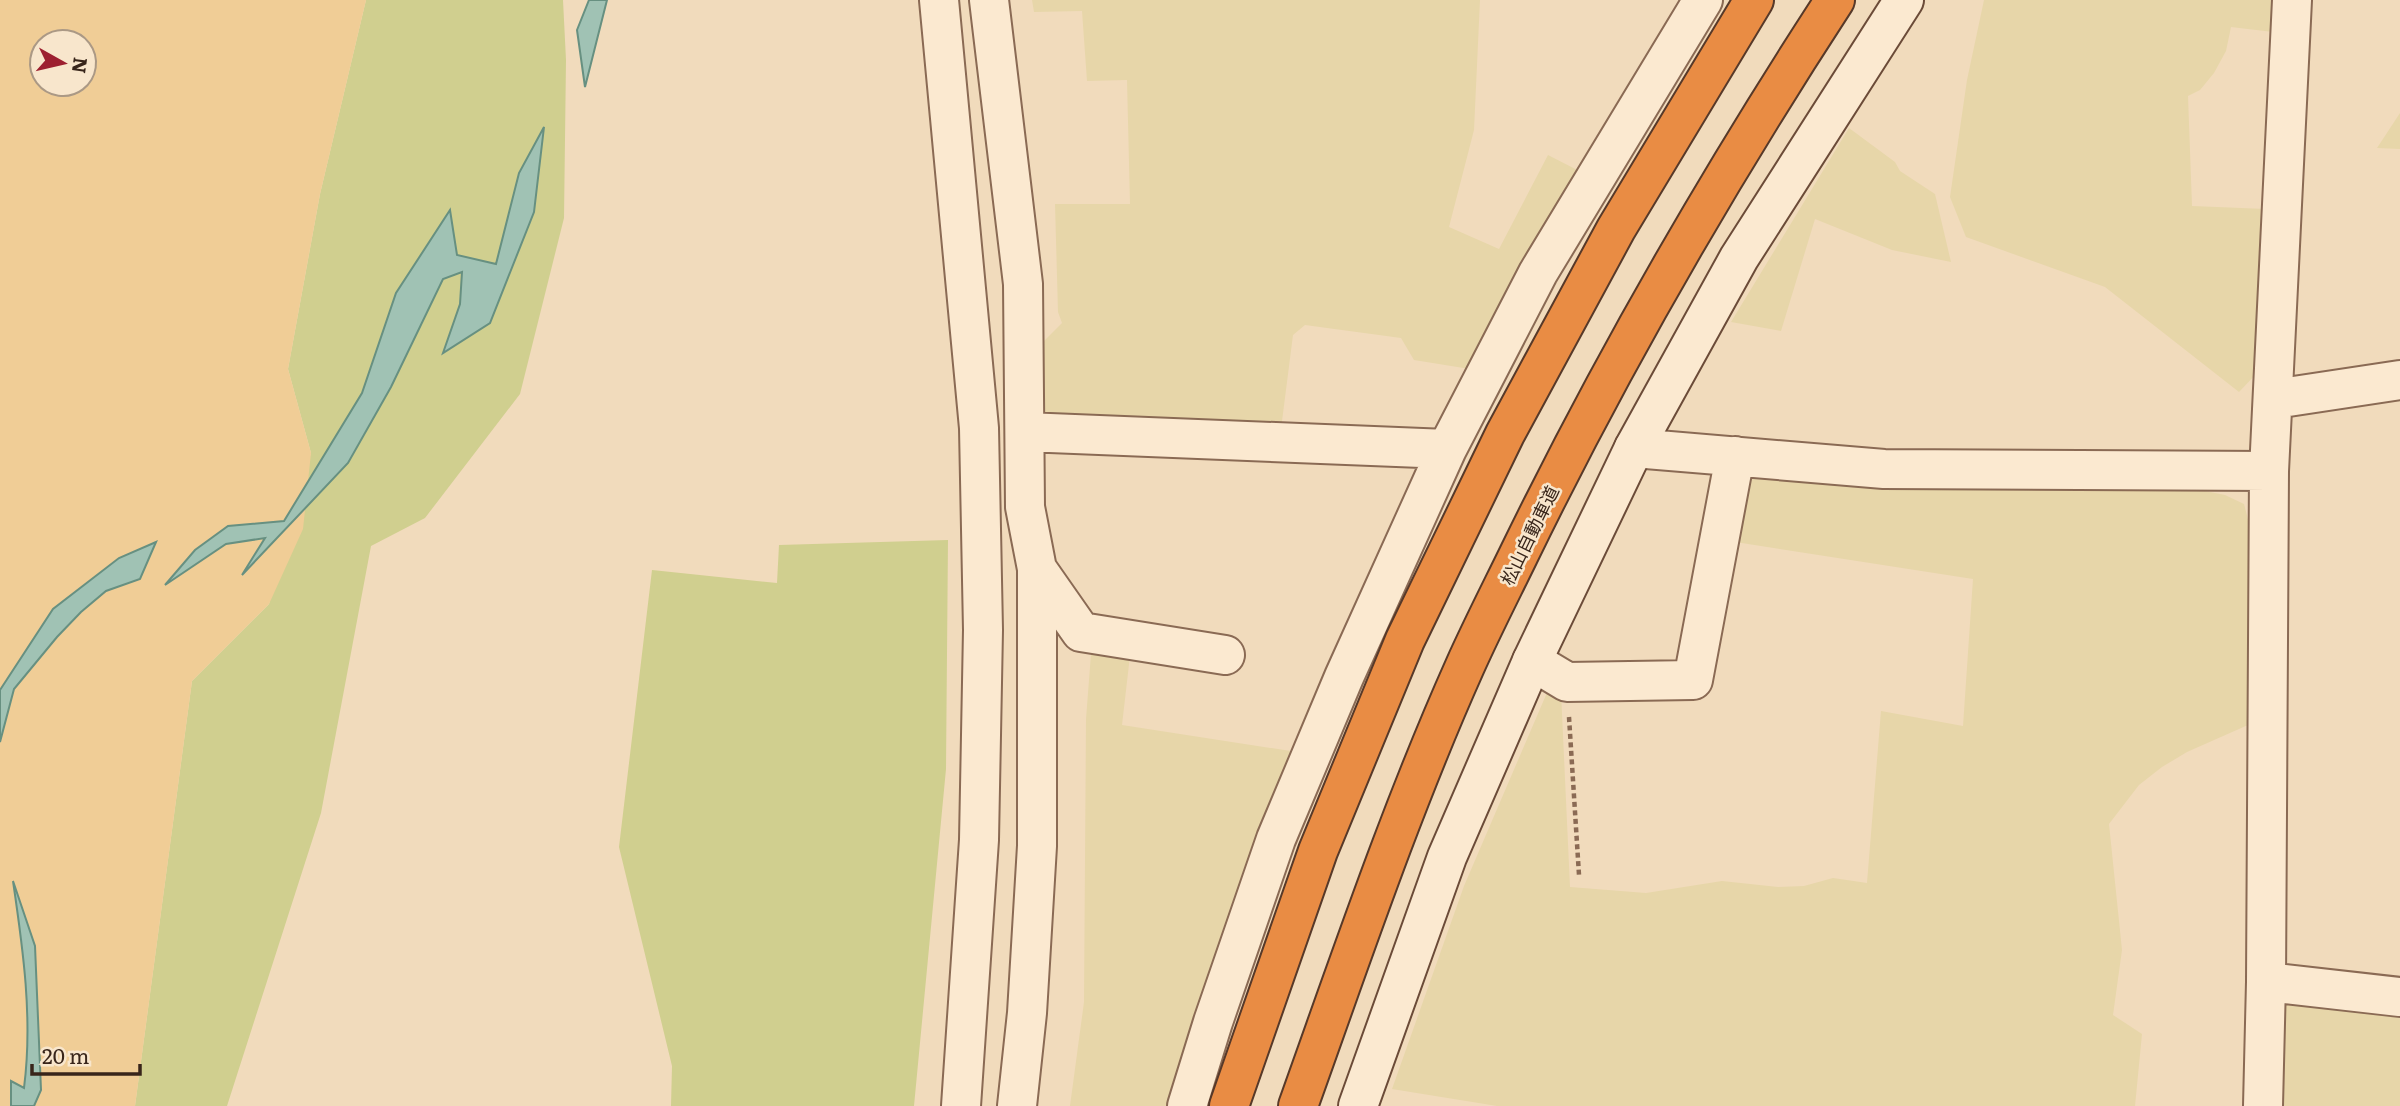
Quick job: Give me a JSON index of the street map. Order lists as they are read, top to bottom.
{
  "streets": {
    "highway": ["松山自動車道"]
  },
  "scale_bar": "20 m",
  "north": "right"
}
